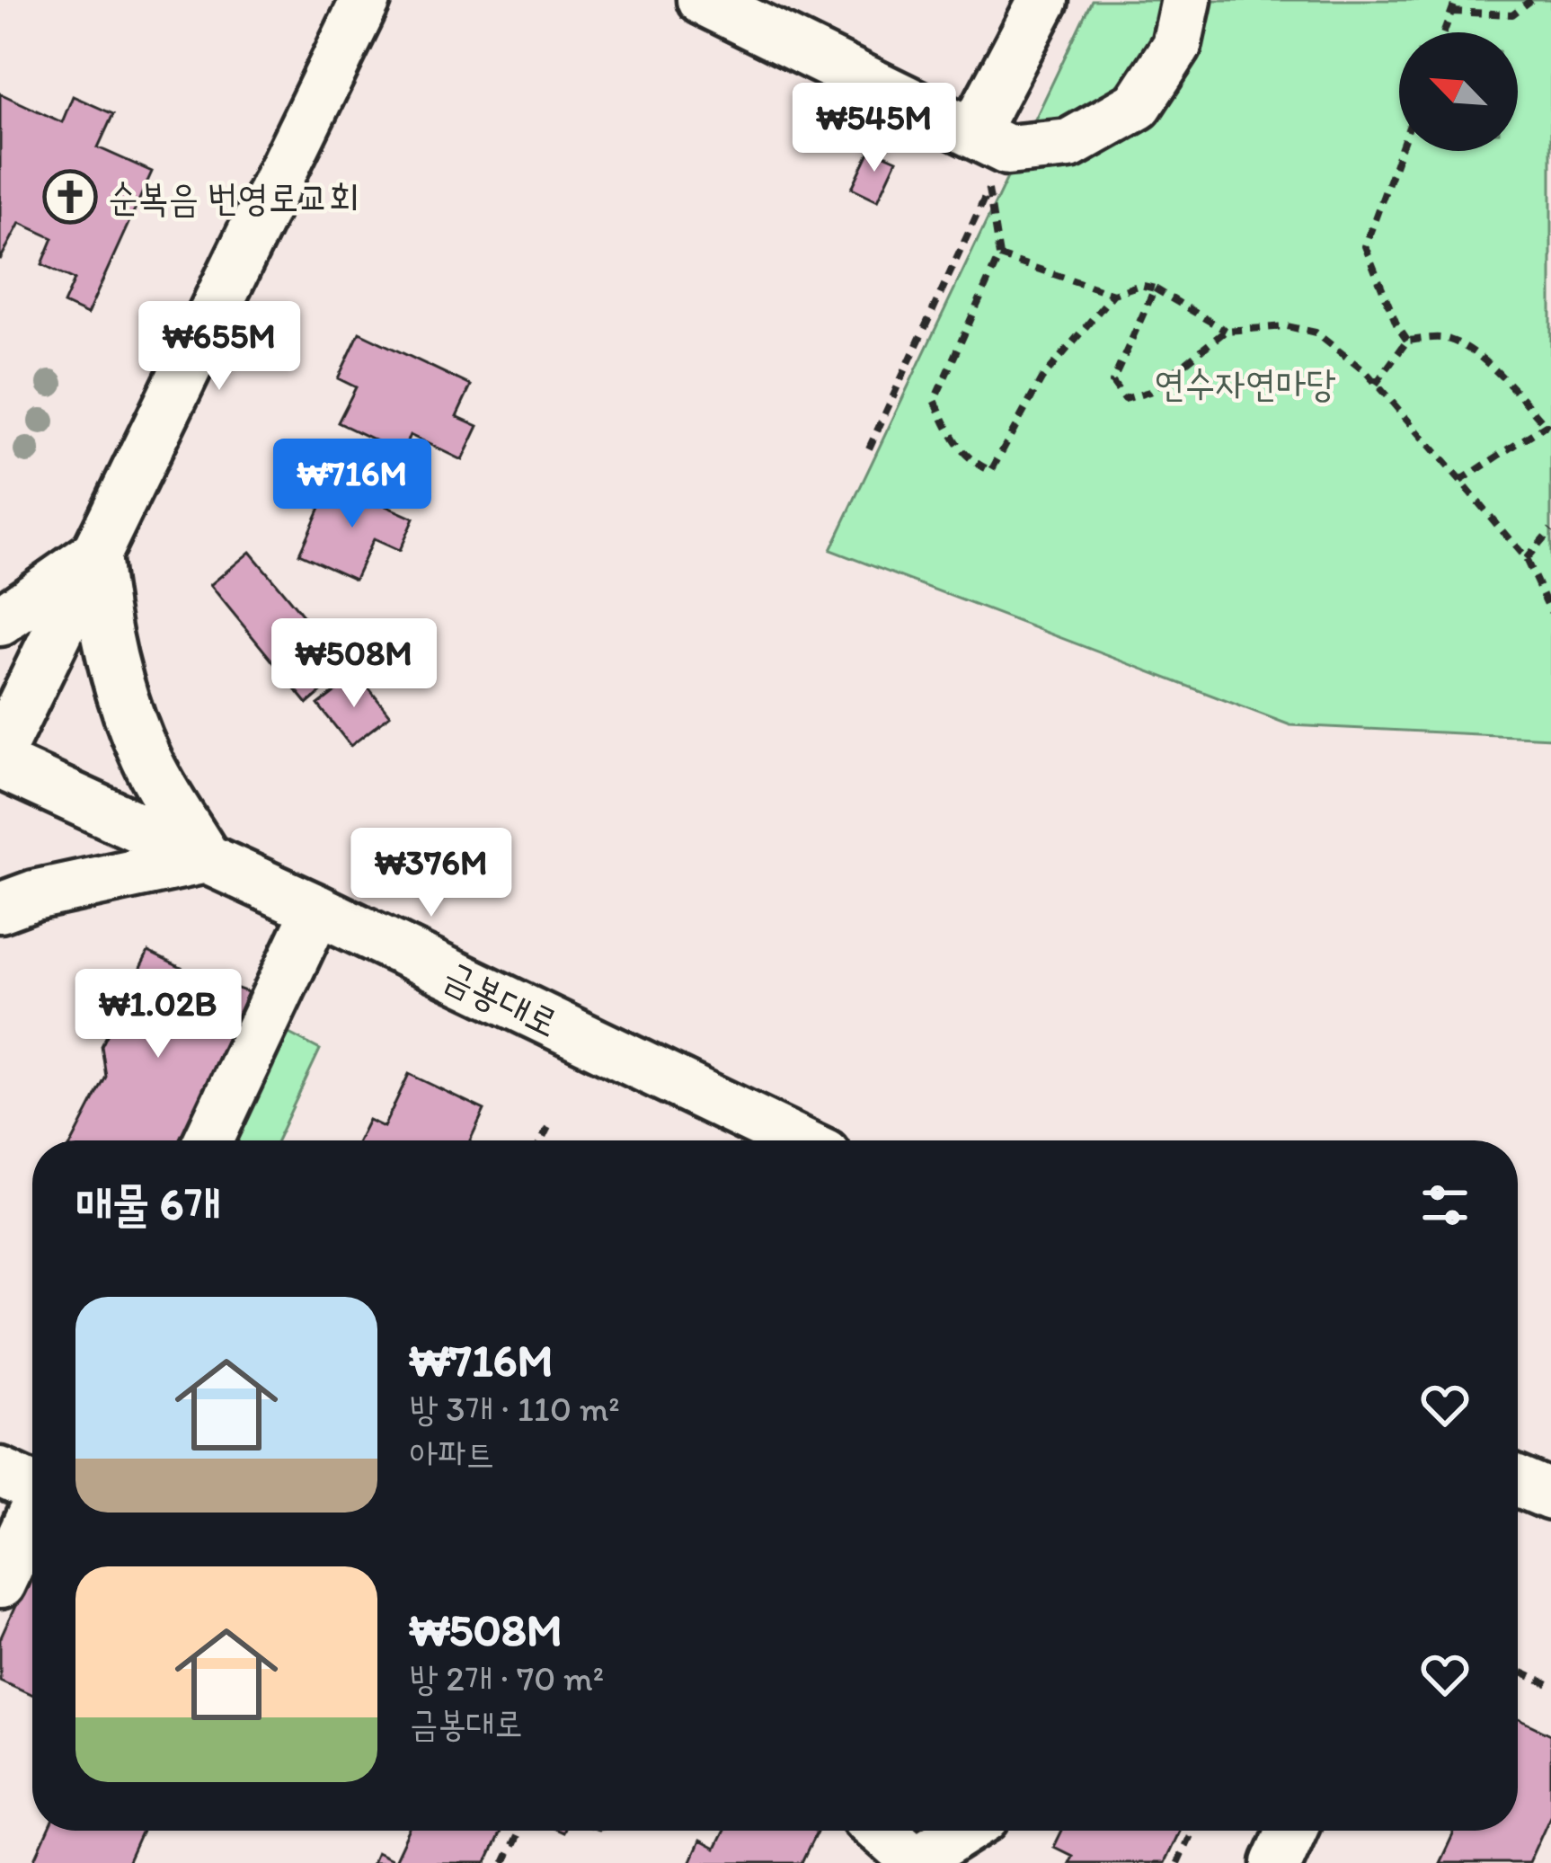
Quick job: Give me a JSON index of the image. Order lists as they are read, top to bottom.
{
  "streets": {
    "street": ["금봉대로"]
  },
  "parks": ["연수자연마당"],
  "places": {
    "church": ["순복음 번영로교회"]
  },
  "north": "top left",
  "page": {
    "price": [
      "₩545M",
      "₩655M",
      "₩716M",
      "₩508M",
      "₩376M",
      "₩1.02B"
    ],
    "heading": "매물 6개",
    "list": [
      {
        "name": "₩716M",
        "note": "방 3개 · 110 m² · 아파트"
      },
      {
        "name": "₩508M",
        "note": "방 2개 · 70 m² · 금봉대로"
      }
    ]
  }
}
